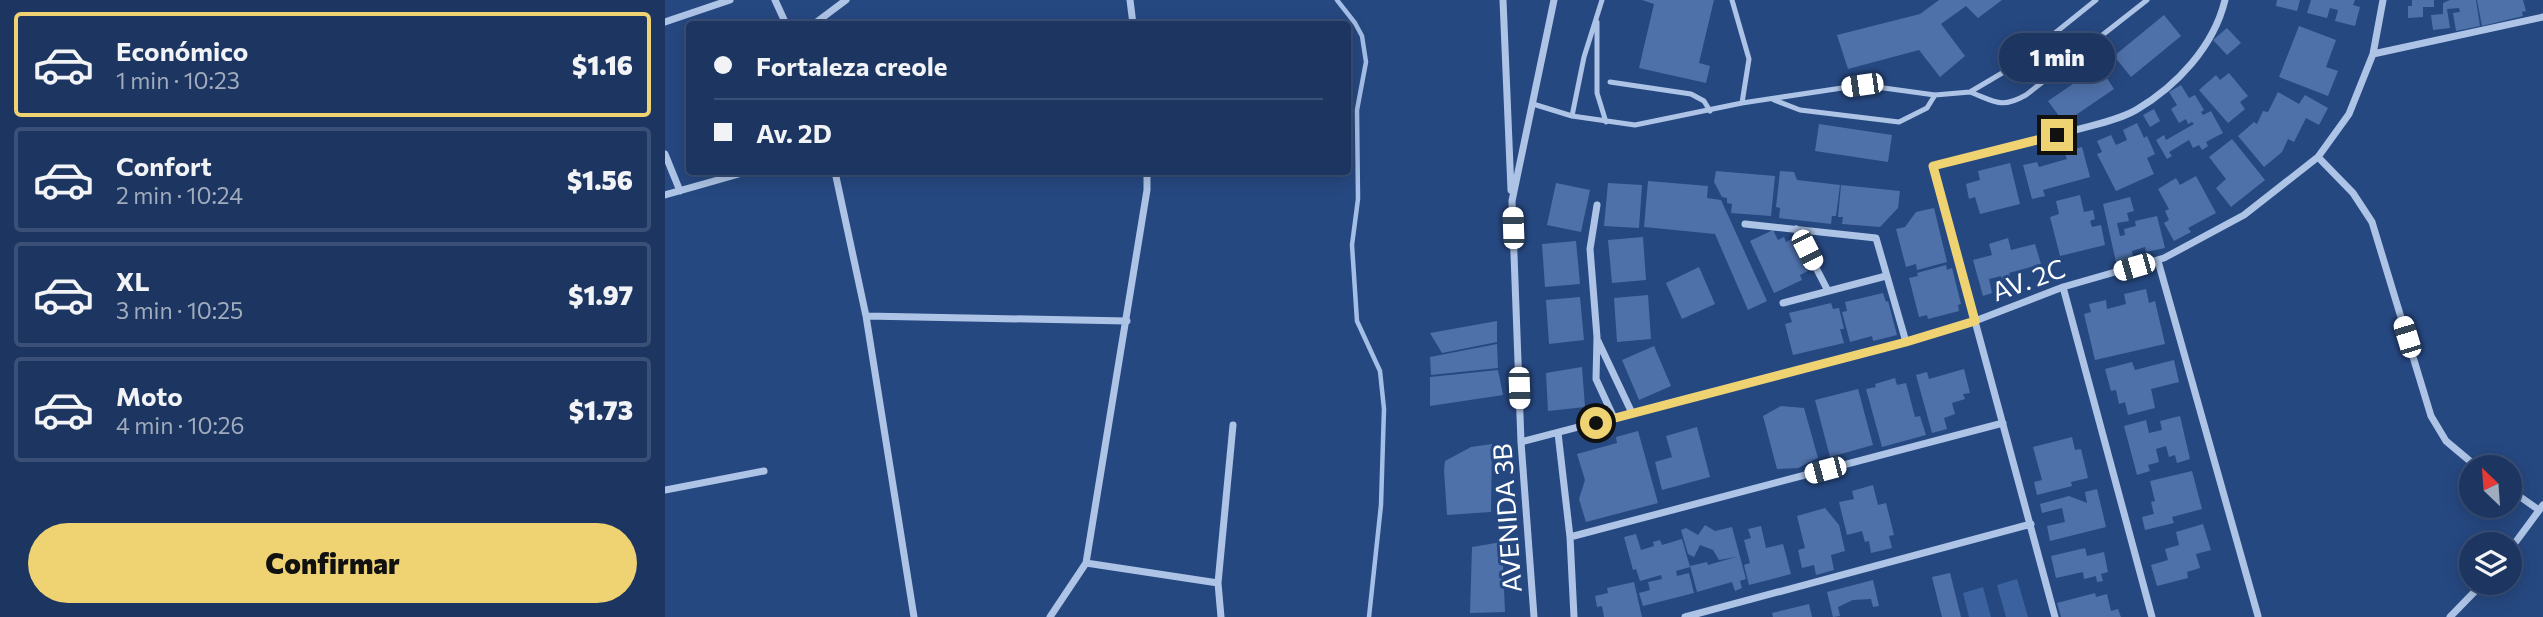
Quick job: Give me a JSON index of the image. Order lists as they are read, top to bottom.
{
  "streets": {
    "street": ["AV. 2C", "AVENIDA 3B"]
  },
  "crossings": [
    ["AV. 2C", "AVENIDA 3B"]
  ],
  "north": "top left",
  "page": {
    "list": [
      {
        "name": "Económico",
        "note": "1 min · 10:23",
        "value": "$1.16"
      },
      {
        "name": "Confort",
        "note": "2 min · 10:24",
        "value": "$1.56"
      },
      {
        "name": "XL",
        "note": "3 min · 10:25",
        "value": "$1.97"
      },
      {
        "name": "Moto",
        "note": "4 min · 10:26",
        "value": "$1.73"
      }
    ],
    "banner": ["Fortaleza creole", "Av. 2D"],
    "bubble": "1 min",
    "buttons": "Confirmar"
  }
}
